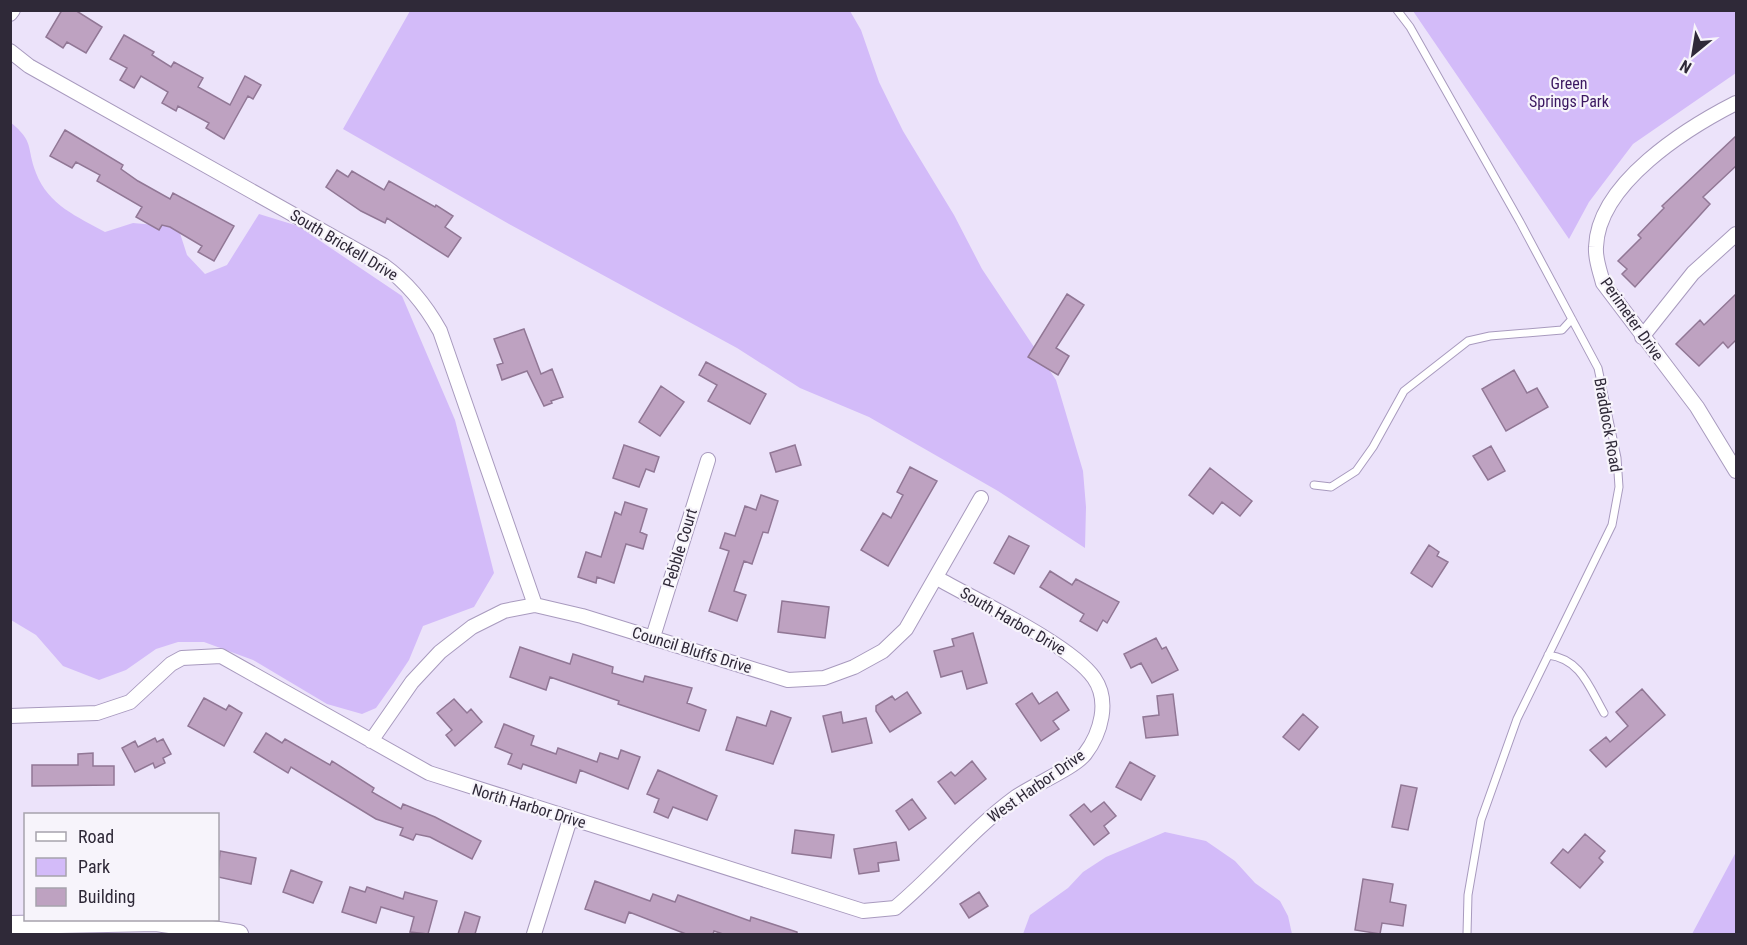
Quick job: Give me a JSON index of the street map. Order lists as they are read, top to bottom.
{
  "streets": {
    "street": [
      "South Brickell Drive",
      "Perimeter Drive",
      "Pebble Court",
      "South Harbor Drive",
      "Council Bluffs Drive",
      "West Harbor Drive",
      "North Harbor Drive"
    ],
    "lane": ["Braddock Road"]
  },
  "crossings": [
    ["South Brickell Drive", "Council Bluffs Drive"],
    ["Pebble Court", "Council Bluffs Drive"],
    ["South Harbor Drive", "Council Bluffs Drive"],
    ["South Harbor Drive", "West Harbor Drive"],
    ["Council Bluffs Drive", "North Harbor Drive"],
    ["West Harbor Drive", "North Harbor Drive"]
  ],
  "parks": ["Green Springs Park"],
  "legend": ["Road", "Park", "Building"],
  "north": "bottom left"
}
